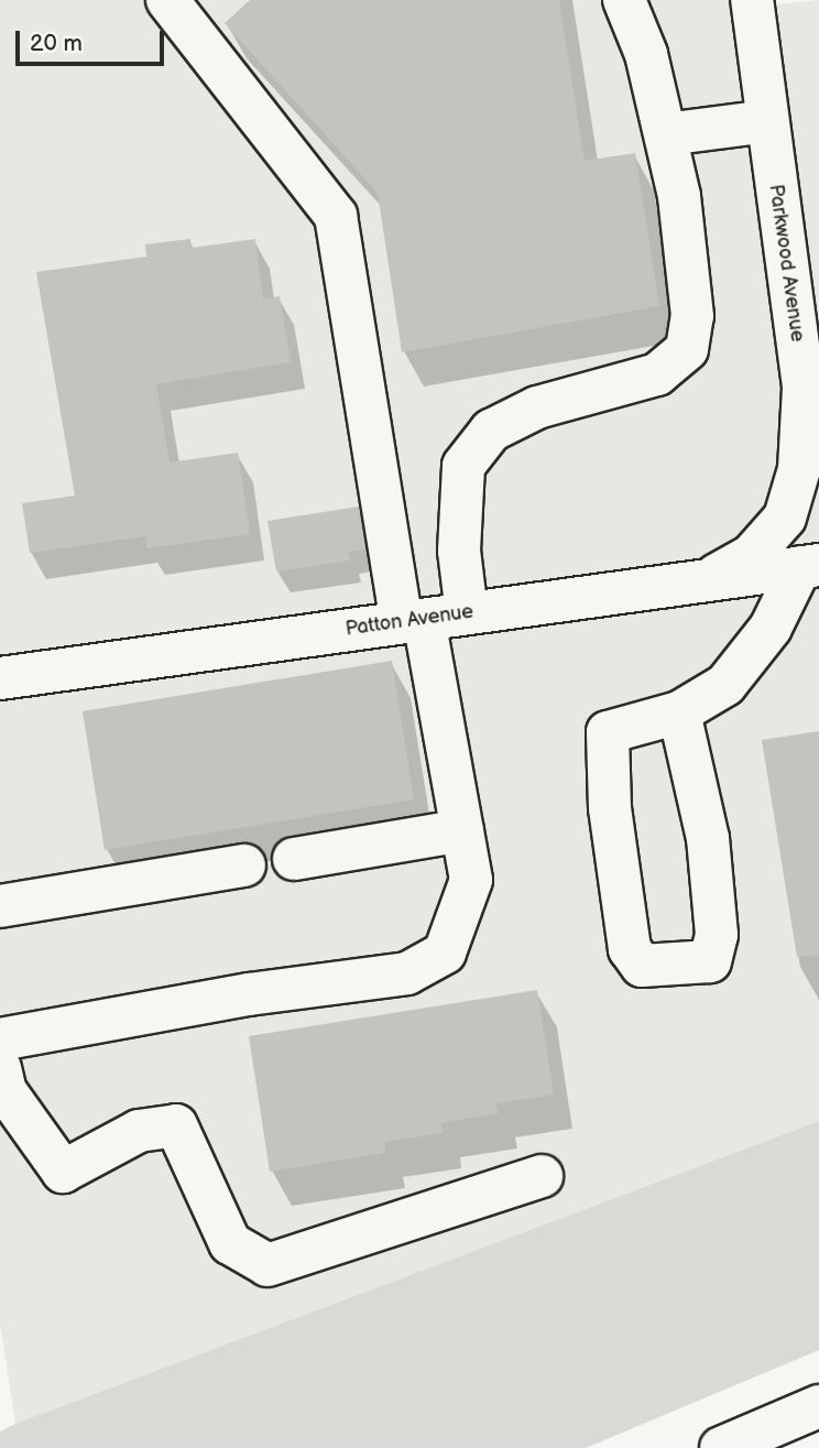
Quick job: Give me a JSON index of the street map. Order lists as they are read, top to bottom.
{
  "streets": {
    "main road": ["Parkwood Avenue", "Patton Avenue"]
  },
  "crossings": [
    ["Parkwood Avenue", "Patton Avenue"]
  ],
  "scale_bar": "20 m"
}
